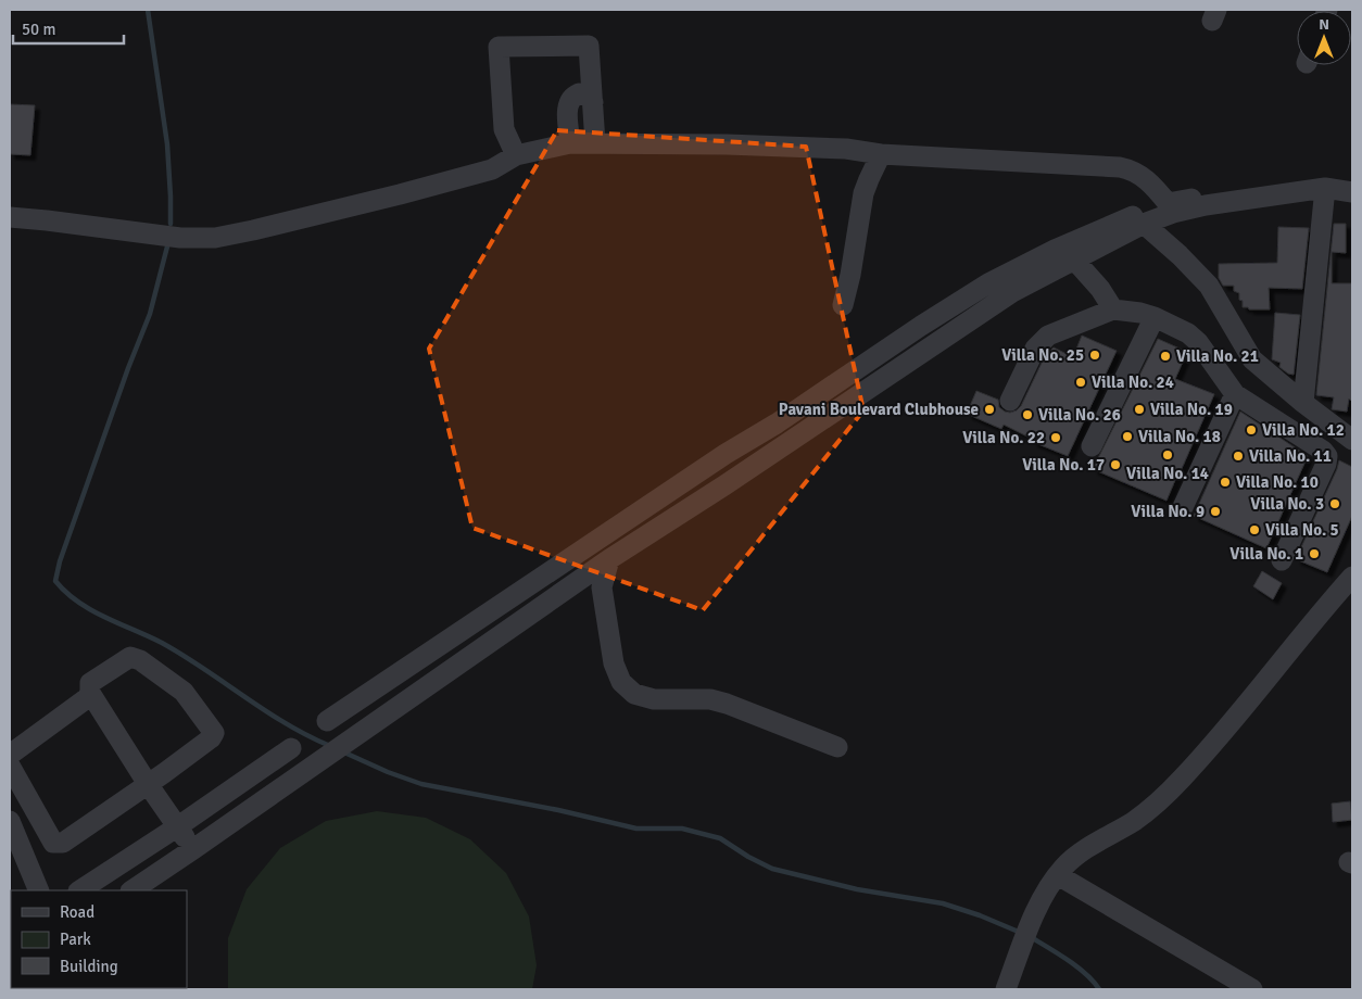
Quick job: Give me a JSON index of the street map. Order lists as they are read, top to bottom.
{
  "places": [
    "Villa No. 25",
    "Villa No. 21",
    "Villa No. 24",
    "Pavani Boulevard Clubhouse",
    "Villa No. 19",
    "Villa No. 26",
    "Villa No. 12",
    "Villa No. 18",
    "Villa No. 22",
    "Villa No. 14",
    "Villa No. 11",
    "Villa No. 17",
    "Villa No. 10",
    "Villa No. 3",
    "Villa No. 9",
    "Villa No. 5",
    "Villa No. 1"
  ],
  "legend": ["Road", "Park", "Building"],
  "scale_bar": "50 m",
  "north": "top"
}
